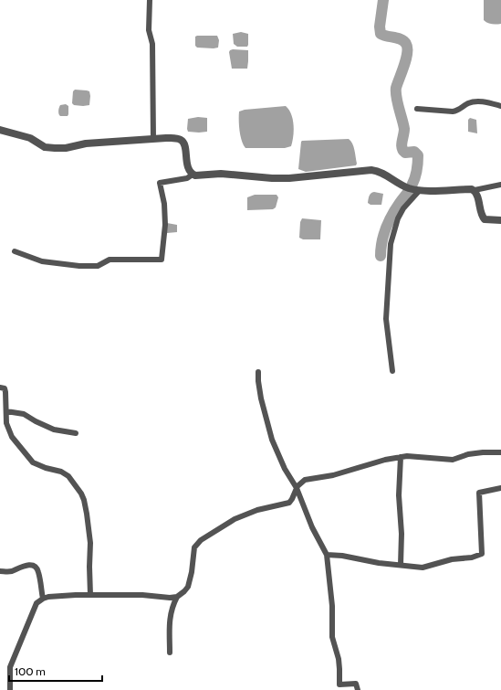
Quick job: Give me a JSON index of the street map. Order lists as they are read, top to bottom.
{
  "scale_bar": "100 m"
}
